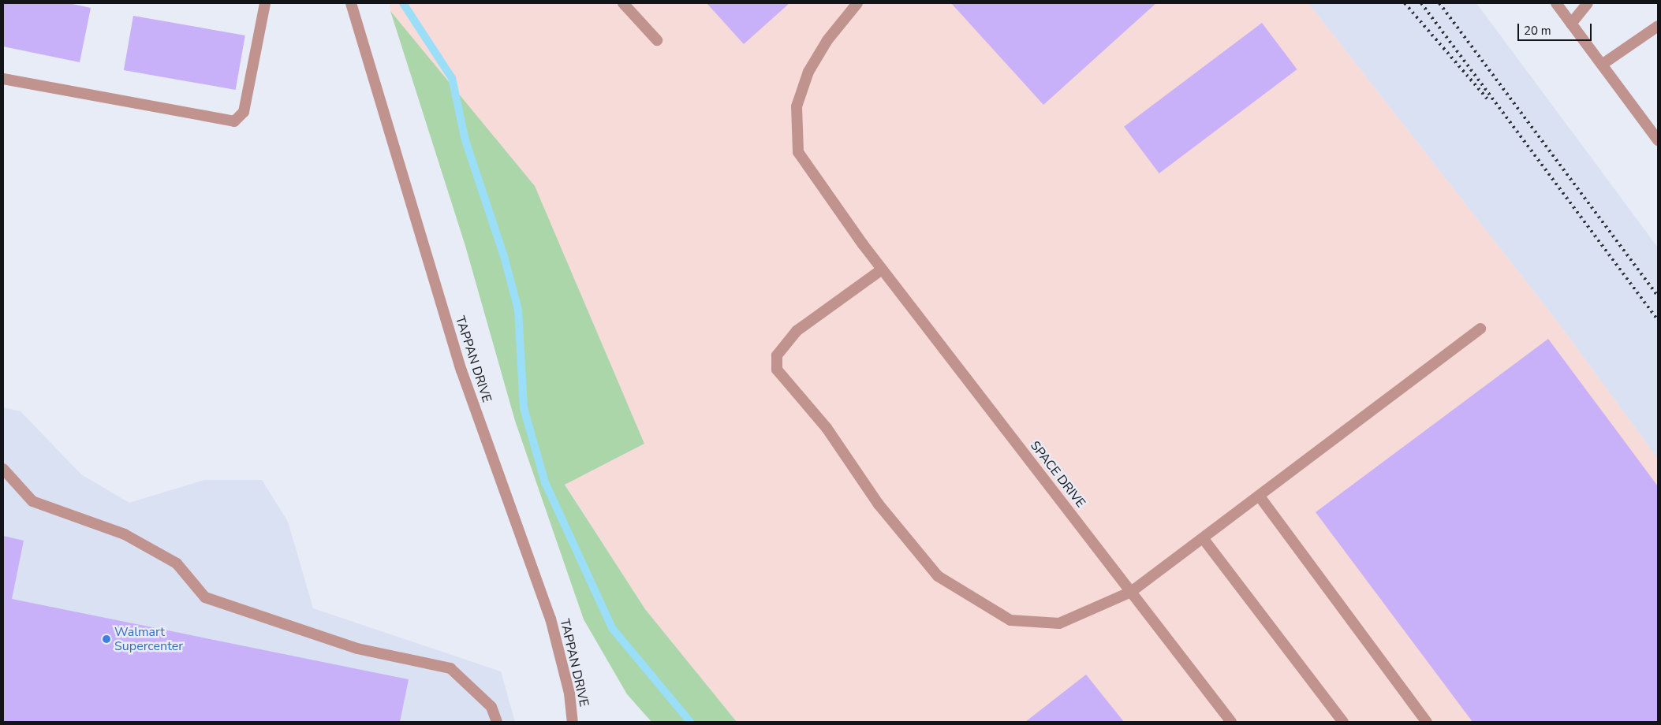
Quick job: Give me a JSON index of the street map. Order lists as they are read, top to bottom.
{
  "streets": {
    "street": ["TAPPAN DRIVE", "SPACE DRIVE"]
  },
  "places": ["Walmart Supercenter"],
  "scale_bar": "20 m"
}
